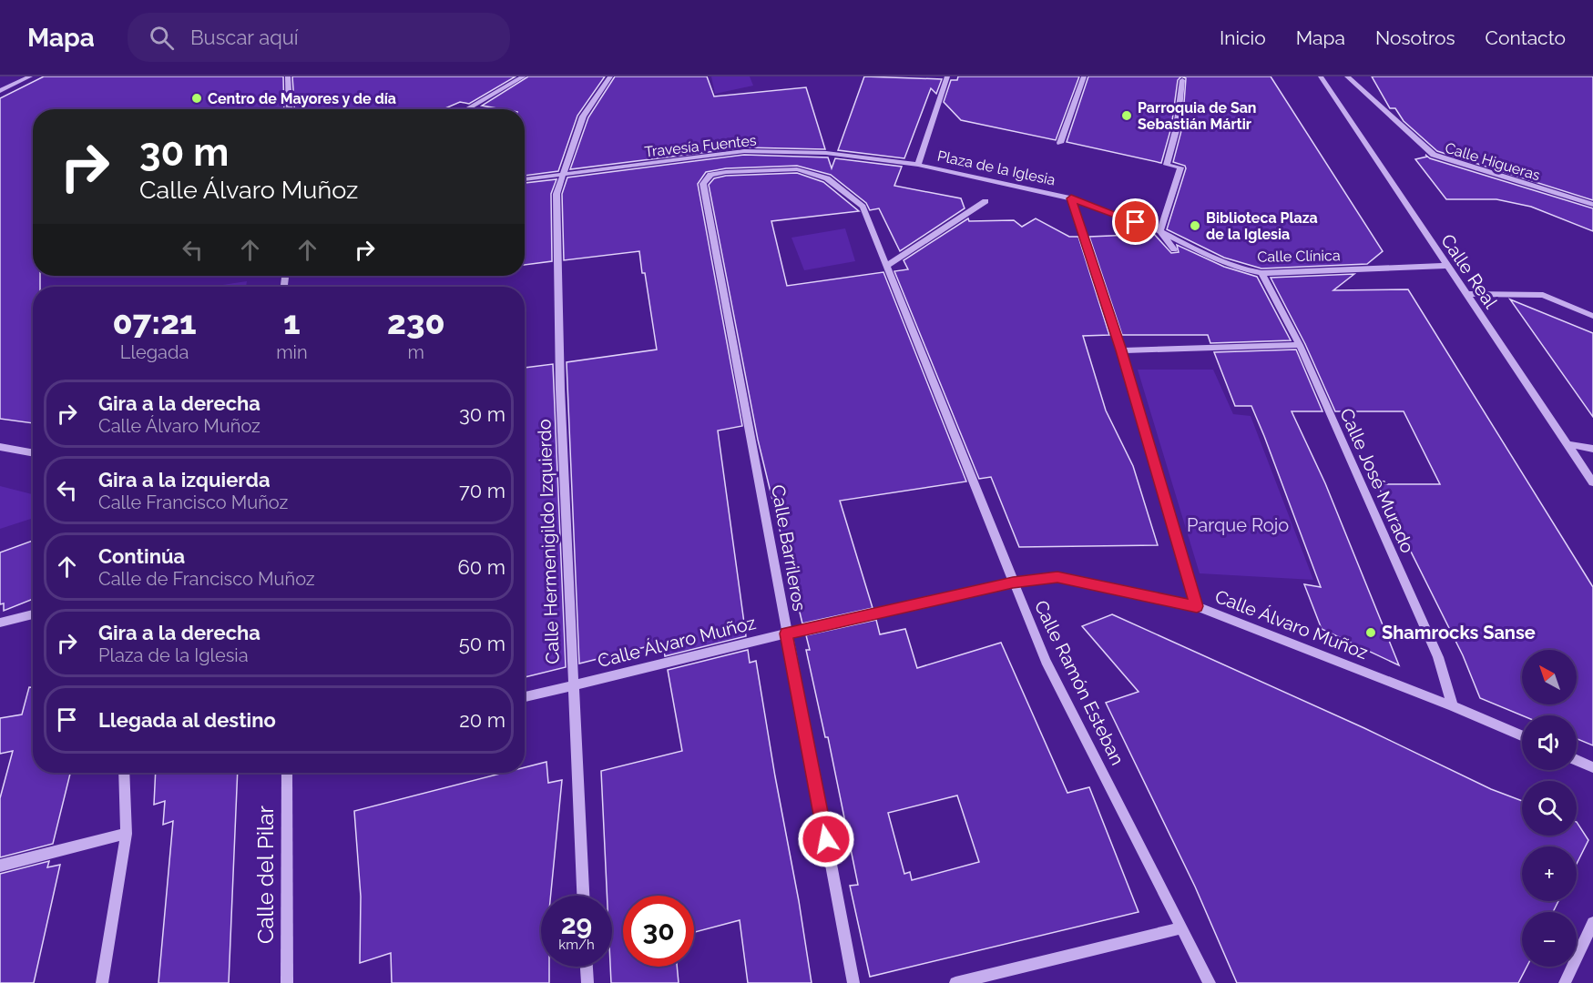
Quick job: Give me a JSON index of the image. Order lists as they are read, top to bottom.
{
  "streets": {
    "street": [
      "Travesía Fuentes",
      "Calle Higueras",
      "Plaza de la Iglesia",
      "Calle Clínica",
      "Calle Real",
      "Calle José Murado",
      "Calle Hermenigildo Izquierdo",
      "Calle Barrileros",
      "Calle Álvaro Muñoz",
      "Calle Ramón Esteban",
      "Calle del Pilar"
    ]
  },
  "crossings": [
    ["Travesía Fuentes", "Plaza de la Iglesia"],
    ["Travesía Fuentes", "Calle Hermenigildo Izquierdo"],
    ["Plaza de la Iglesia", "Calle Clínica"],
    ["Calle Clínica", "Calle Real"],
    ["Calle Clínica", "Calle José Murado"],
    ["Calle José Murado", "Calle Álvaro Muñoz"],
    ["Calle Hermenigildo Izquierdo", "Calle Álvaro Muñoz"],
    ["Calle Barrileros", "Calle Álvaro Muñoz"],
    ["Calle Barrileros", "Calle Ramón Esteban"],
    ["Calle Álvaro Muñoz", "Calle Ramón Esteban"]
  ],
  "parks": ["Parque Rojo"],
  "places": [
    "Centro de Mayores y de día",
    "Parroquia de San Sebastián Mártir",
    "Biblioteca Plaza de la Iglesia",
    "Shamrocks Sanse"
  ],
  "north": "top left",
  "page": {
    "header": "Mapa",
    "search": "Buscar aquí",
    "nav": [
      "Inicio",
      "Mapa",
      "Nosotros",
      "Contacto"
    ],
    "turn": ["30 m", "Calle Álvaro Muñoz"],
    "eta": [
      "07:21",
      "Llegada",
      "1",
      "min",
      "230",
      "m"
    ],
    "list": [
      {
        "name": "Gira a la derecha",
        "note": "Calle Álvaro Muñoz",
        "value": "30 m"
      },
      {
        "name": "Gira a la izquierda",
        "note": "Calle Francisco Muñoz",
        "value": "70 m"
      },
      {
        "name": "Continúa",
        "note": "Calle de Francisco Muñoz",
        "value": "60 m"
      },
      {
        "name": "Gira a la derecha",
        "note": "Plaza de la Iglesia",
        "value": "50 m"
      },
      {
        "name": "Llegada al destino",
        "value": "20 m"
      }
    ],
    "map_buttons": ["+", "−"],
    "speed": "29 km/h",
    "limit": "30"
  }
}
